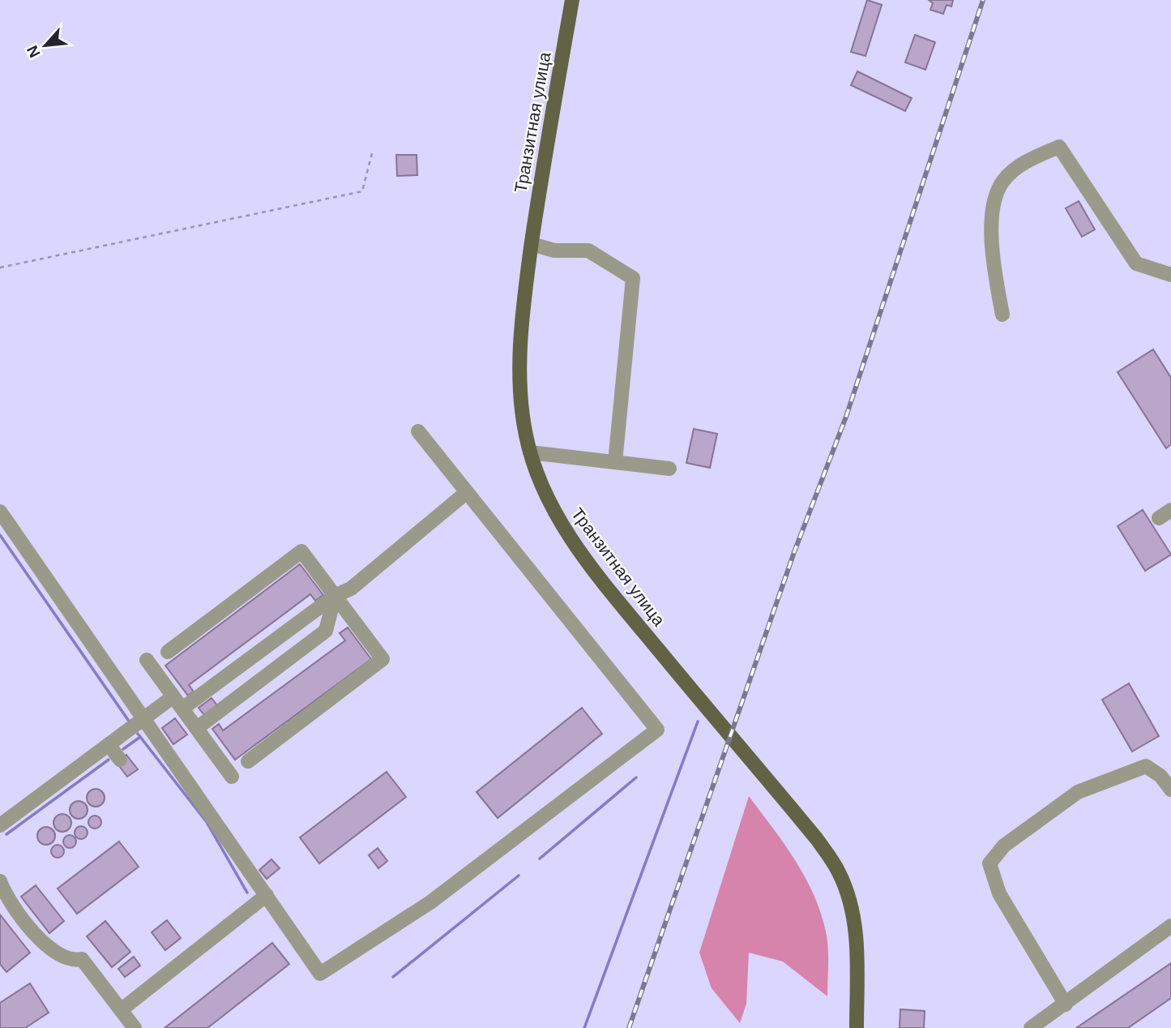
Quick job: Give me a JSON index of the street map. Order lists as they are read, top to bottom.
{
  "streets": {
    "main road": ["Транзитная улица"]
  },
  "north": "bottom left"
}
